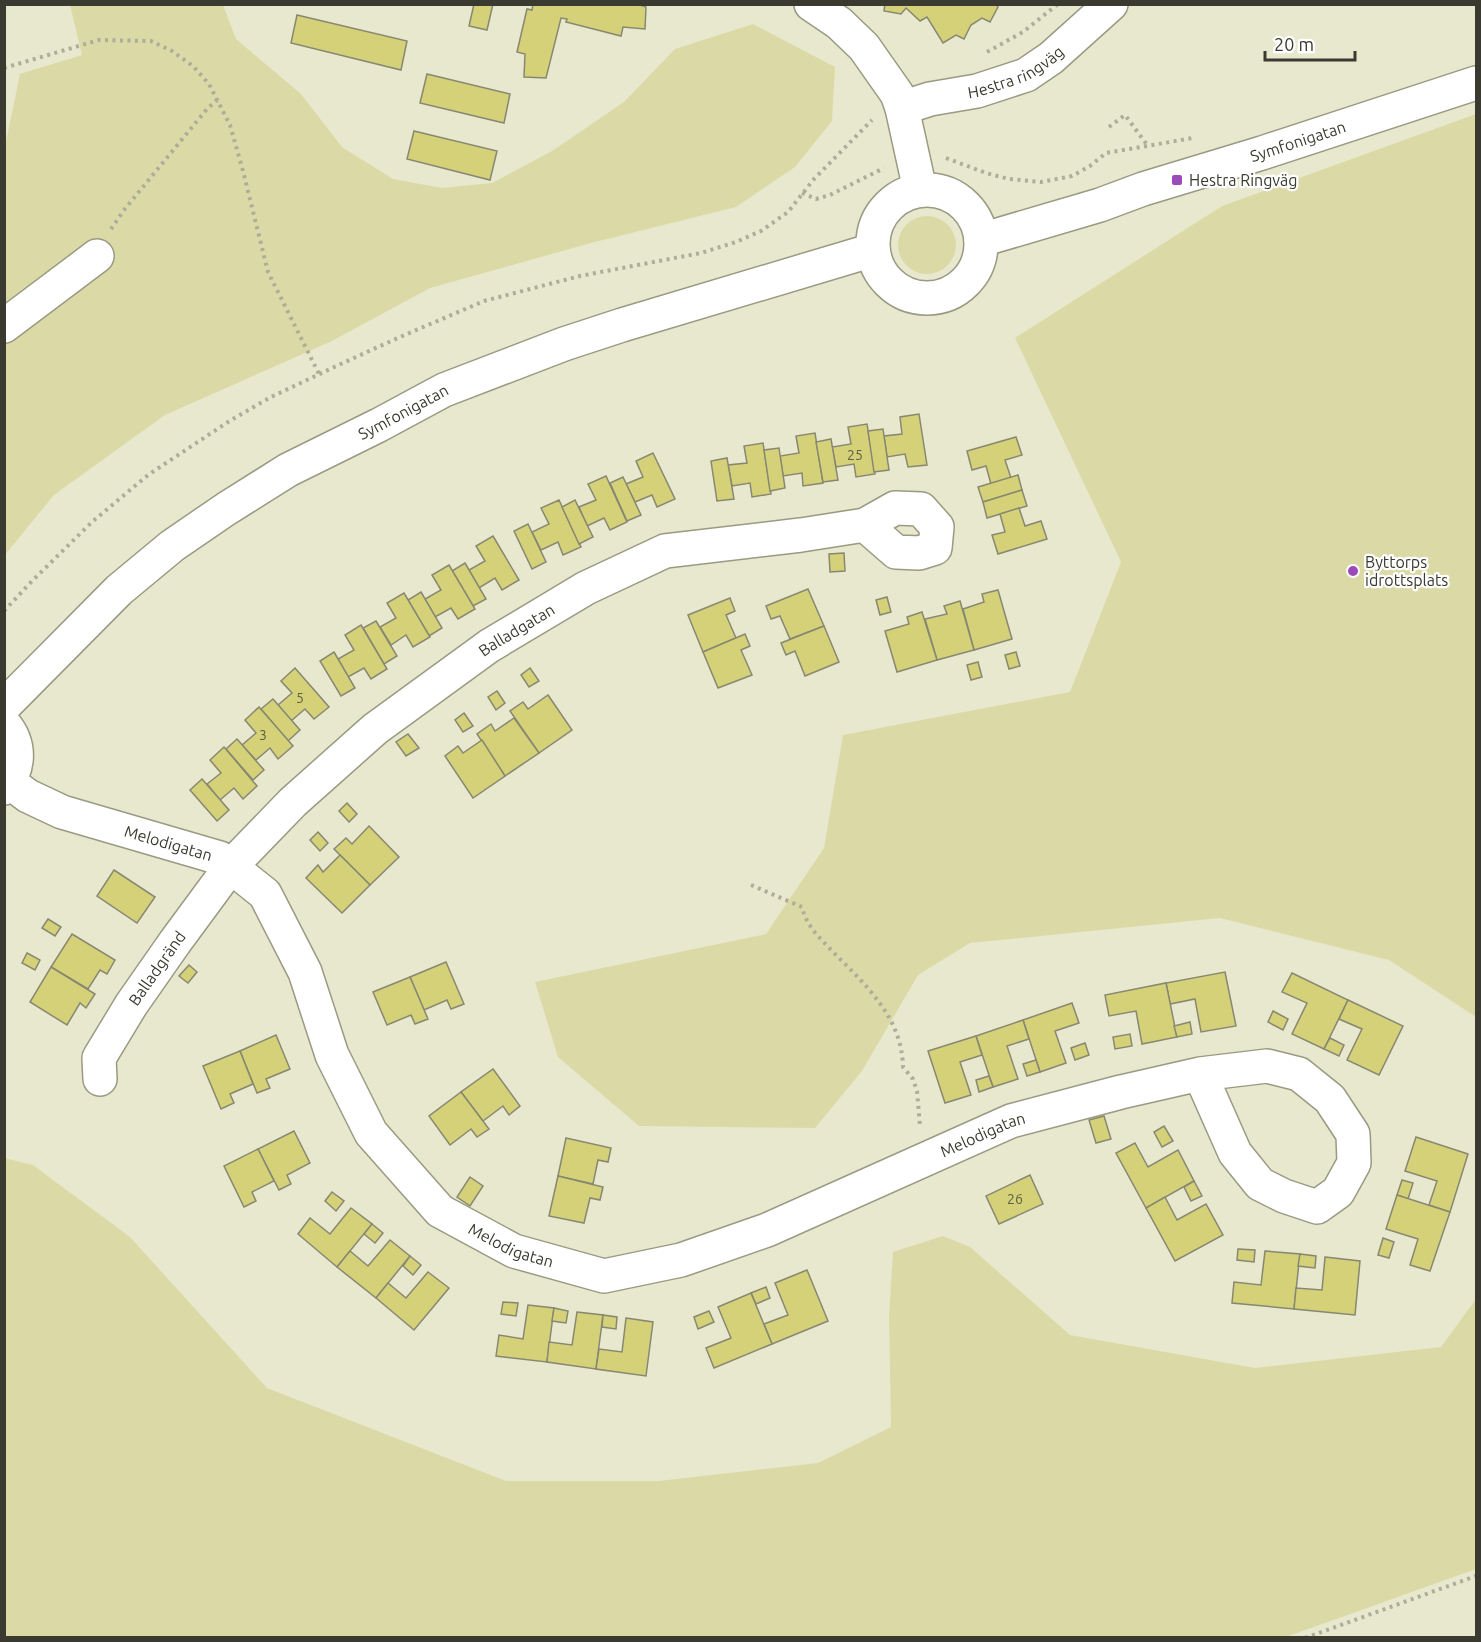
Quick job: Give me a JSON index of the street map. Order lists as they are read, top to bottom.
{
  "streets": {
    "street": [
      "Hestra ringväg",
      "Symfonigatan",
      "Balladgatan",
      "Melodigatan",
      "Balladgränd"
    ]
  },
  "crossings": [
    ["Balladgatan", "Melodigatan"],
    ["Balladgatan", "Balladgränd"],
    ["Melodigatan", "Balladgränd"]
  ],
  "places": {
    "transit": ["Hestra Ringväg"],
    "other": ["Byttorps idrottsplats"]
  },
  "house_numbers": [
    "25",
    "5",
    "3",
    "26"
  ],
  "scale_bar": "20 m"
}
